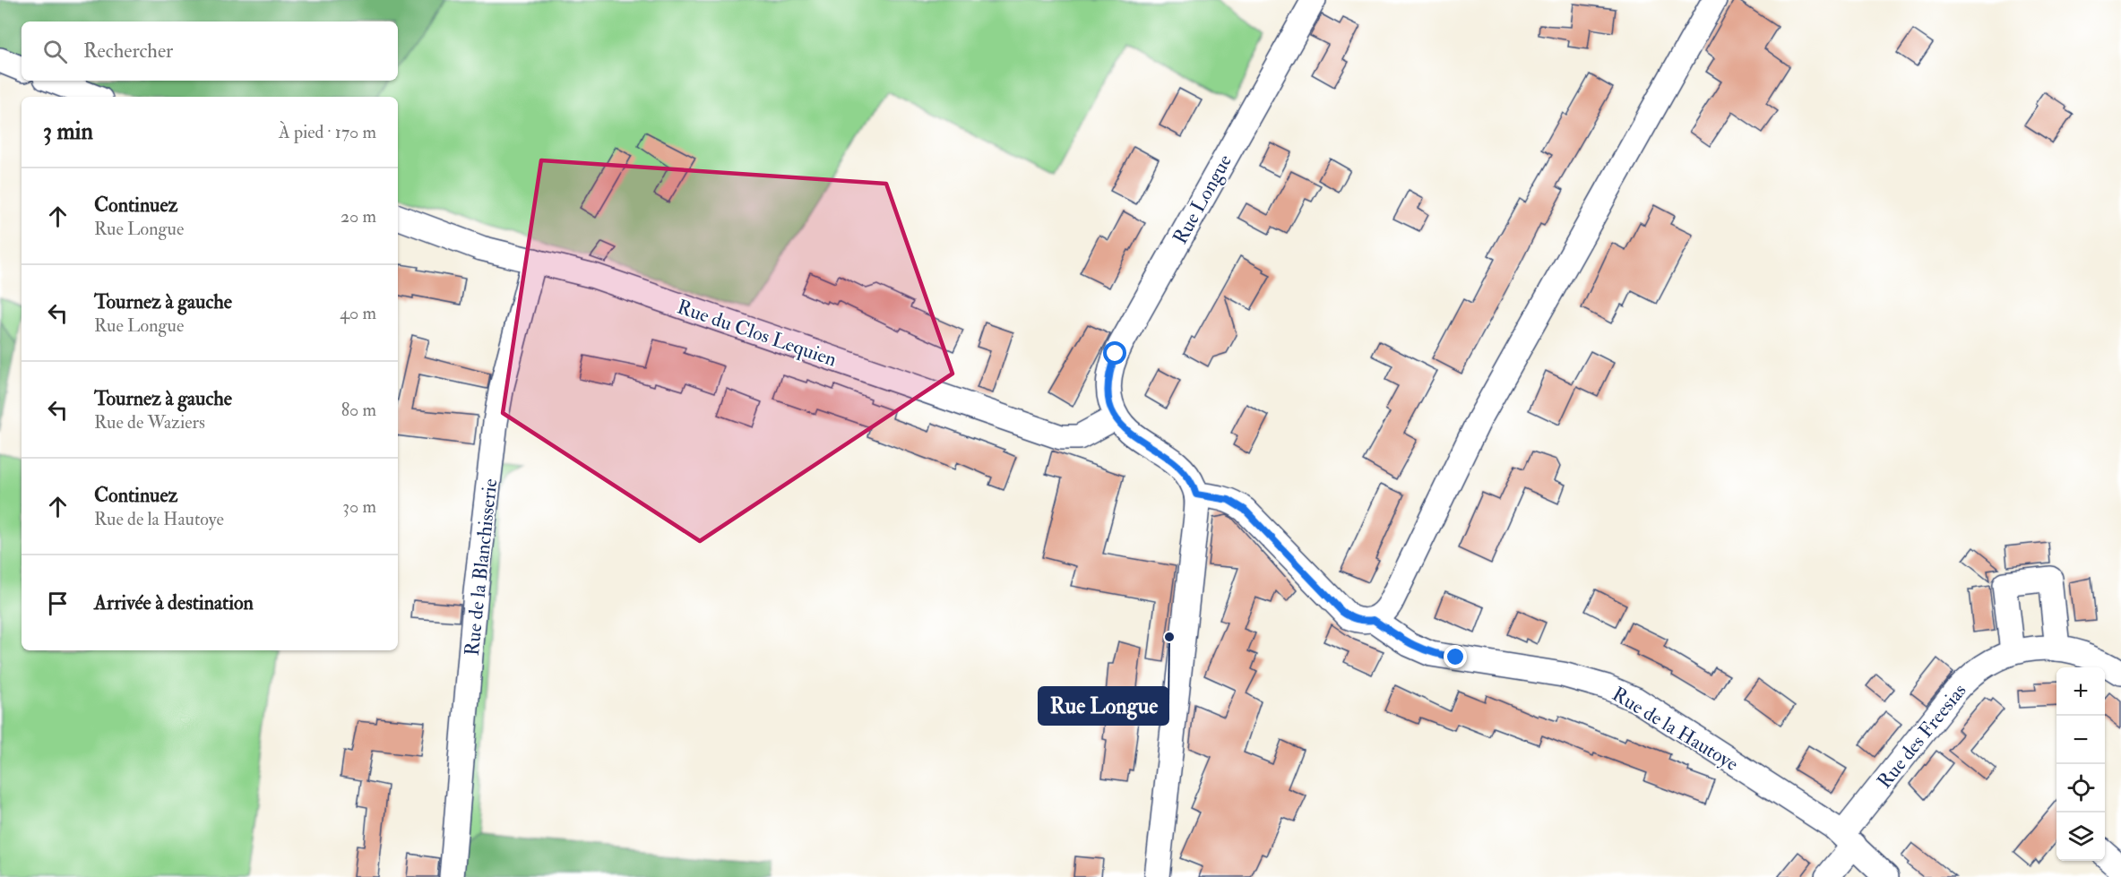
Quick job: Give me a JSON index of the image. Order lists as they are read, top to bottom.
{
  "streets": {
    "street": [
      "Rue Longue",
      "Rue du Clos Lequien",
      "Rue de la Blanchisserie",
      "Rue de la Hautoye",
      "Rue des Freesias"
    ]
  },
  "crossings": [
    ["Rue Longue", "Rue du Clos Lequien"],
    ["Rue du Clos Lequien", "Rue de la Blanchisserie"],
    ["Rue de la Hautoye", "Rue des Freesias"]
  ],
  "places": ["Rue Longue"],
  "page": {
    "search": "Rechercher",
    "heading": ["3 min", "À pied · 170 m"],
    "list": [
      ["Continuez", "Rue Longue", "20 m"],
      ["Tournez à gauche", "Rue Longue", "40 m"],
      ["Tournez à gauche", "Rue de Waziers", "80 m"],
      ["Continuez", "Rue de la Hautoye", "30 m"],
      "Arrivée à destination"
    ],
    "map_buttons": ["+", "−"]
  }
}
